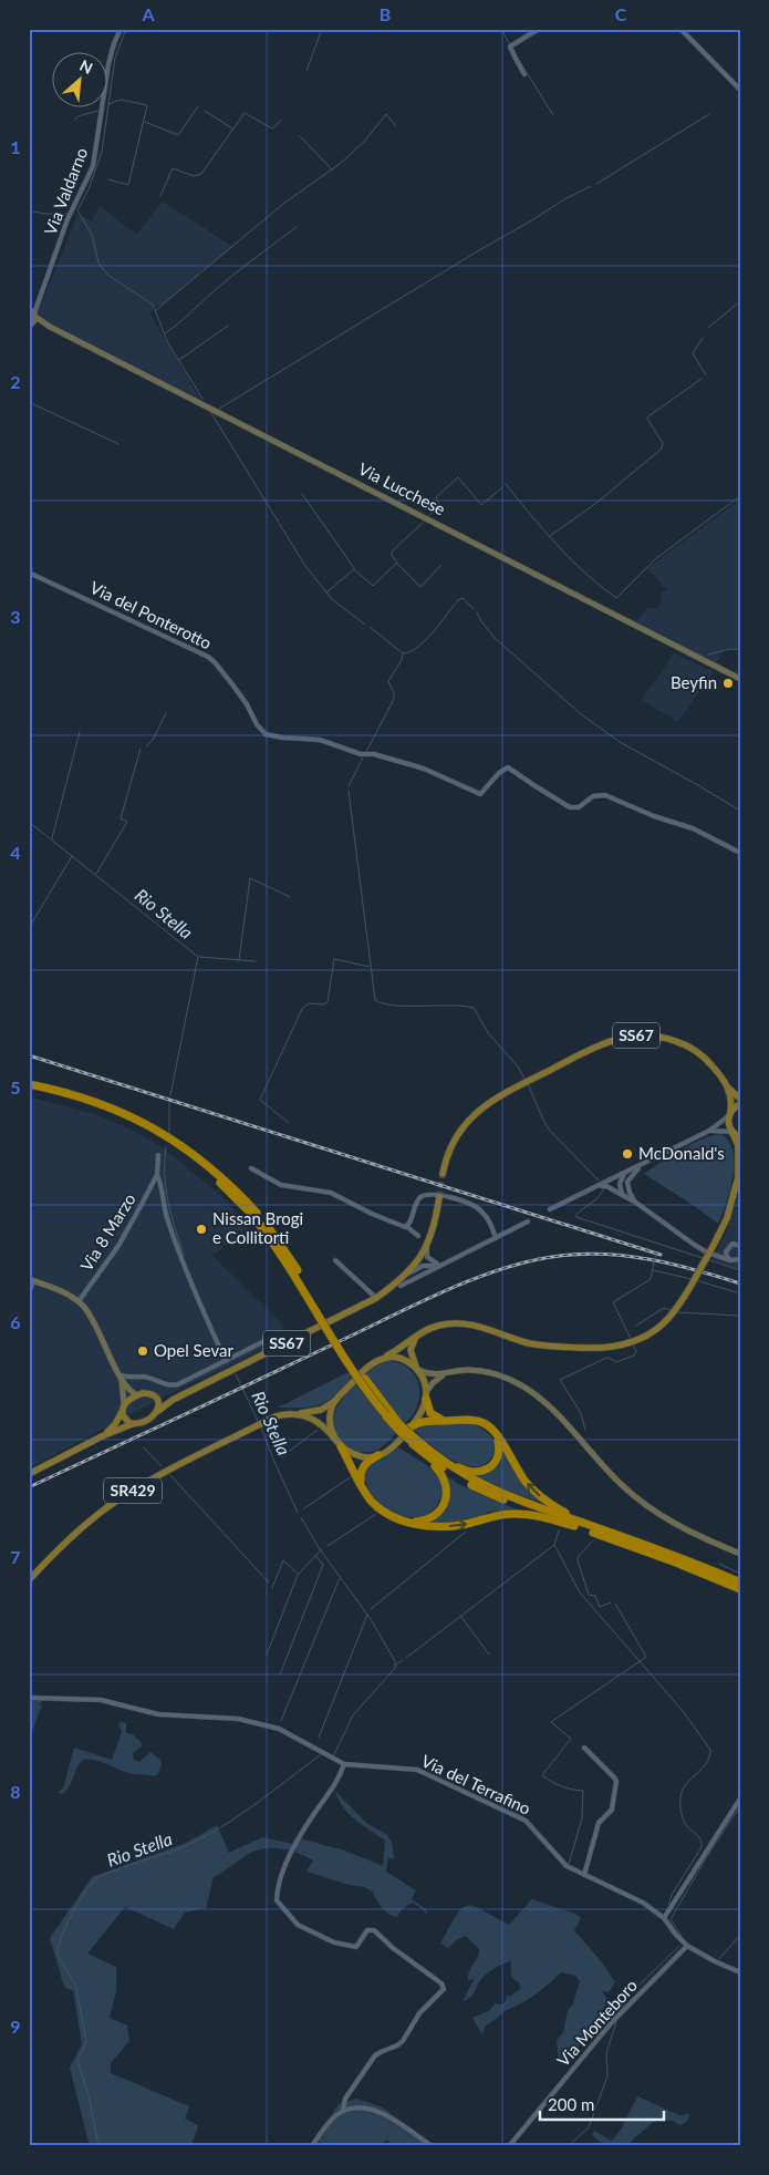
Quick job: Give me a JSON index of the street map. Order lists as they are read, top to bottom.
{
  "streets": {
    "main road": ["Via Lucchese", "SS67", "SR429"],
    "street": [
      "Via Valdarno",
      "Via del Ponterotto",
      "Via 8 Marzo",
      "Via del Terrafino",
      "Via Monteboro"
    ]
  },
  "crossings": [
    ["Via Valdarno", "Via Lucchese"],
    ["Via del Terrafino", "Via Monteboro"]
  ],
  "water": ["Rio Stella"],
  "places": [
    "Beyfin",
    "McDonald's",
    "Nissan Brogi e Collitorti",
    "Opel Sevar"
  ],
  "scale_bar": "200 m",
  "north": "top right",
  "grid": {
    "columns": ["A", "B", "C"],
    "rows": [
      "1",
      "2",
      "3",
      "4",
      "5",
      "6",
      "7",
      "8",
      "9"
    ]
  }
}
